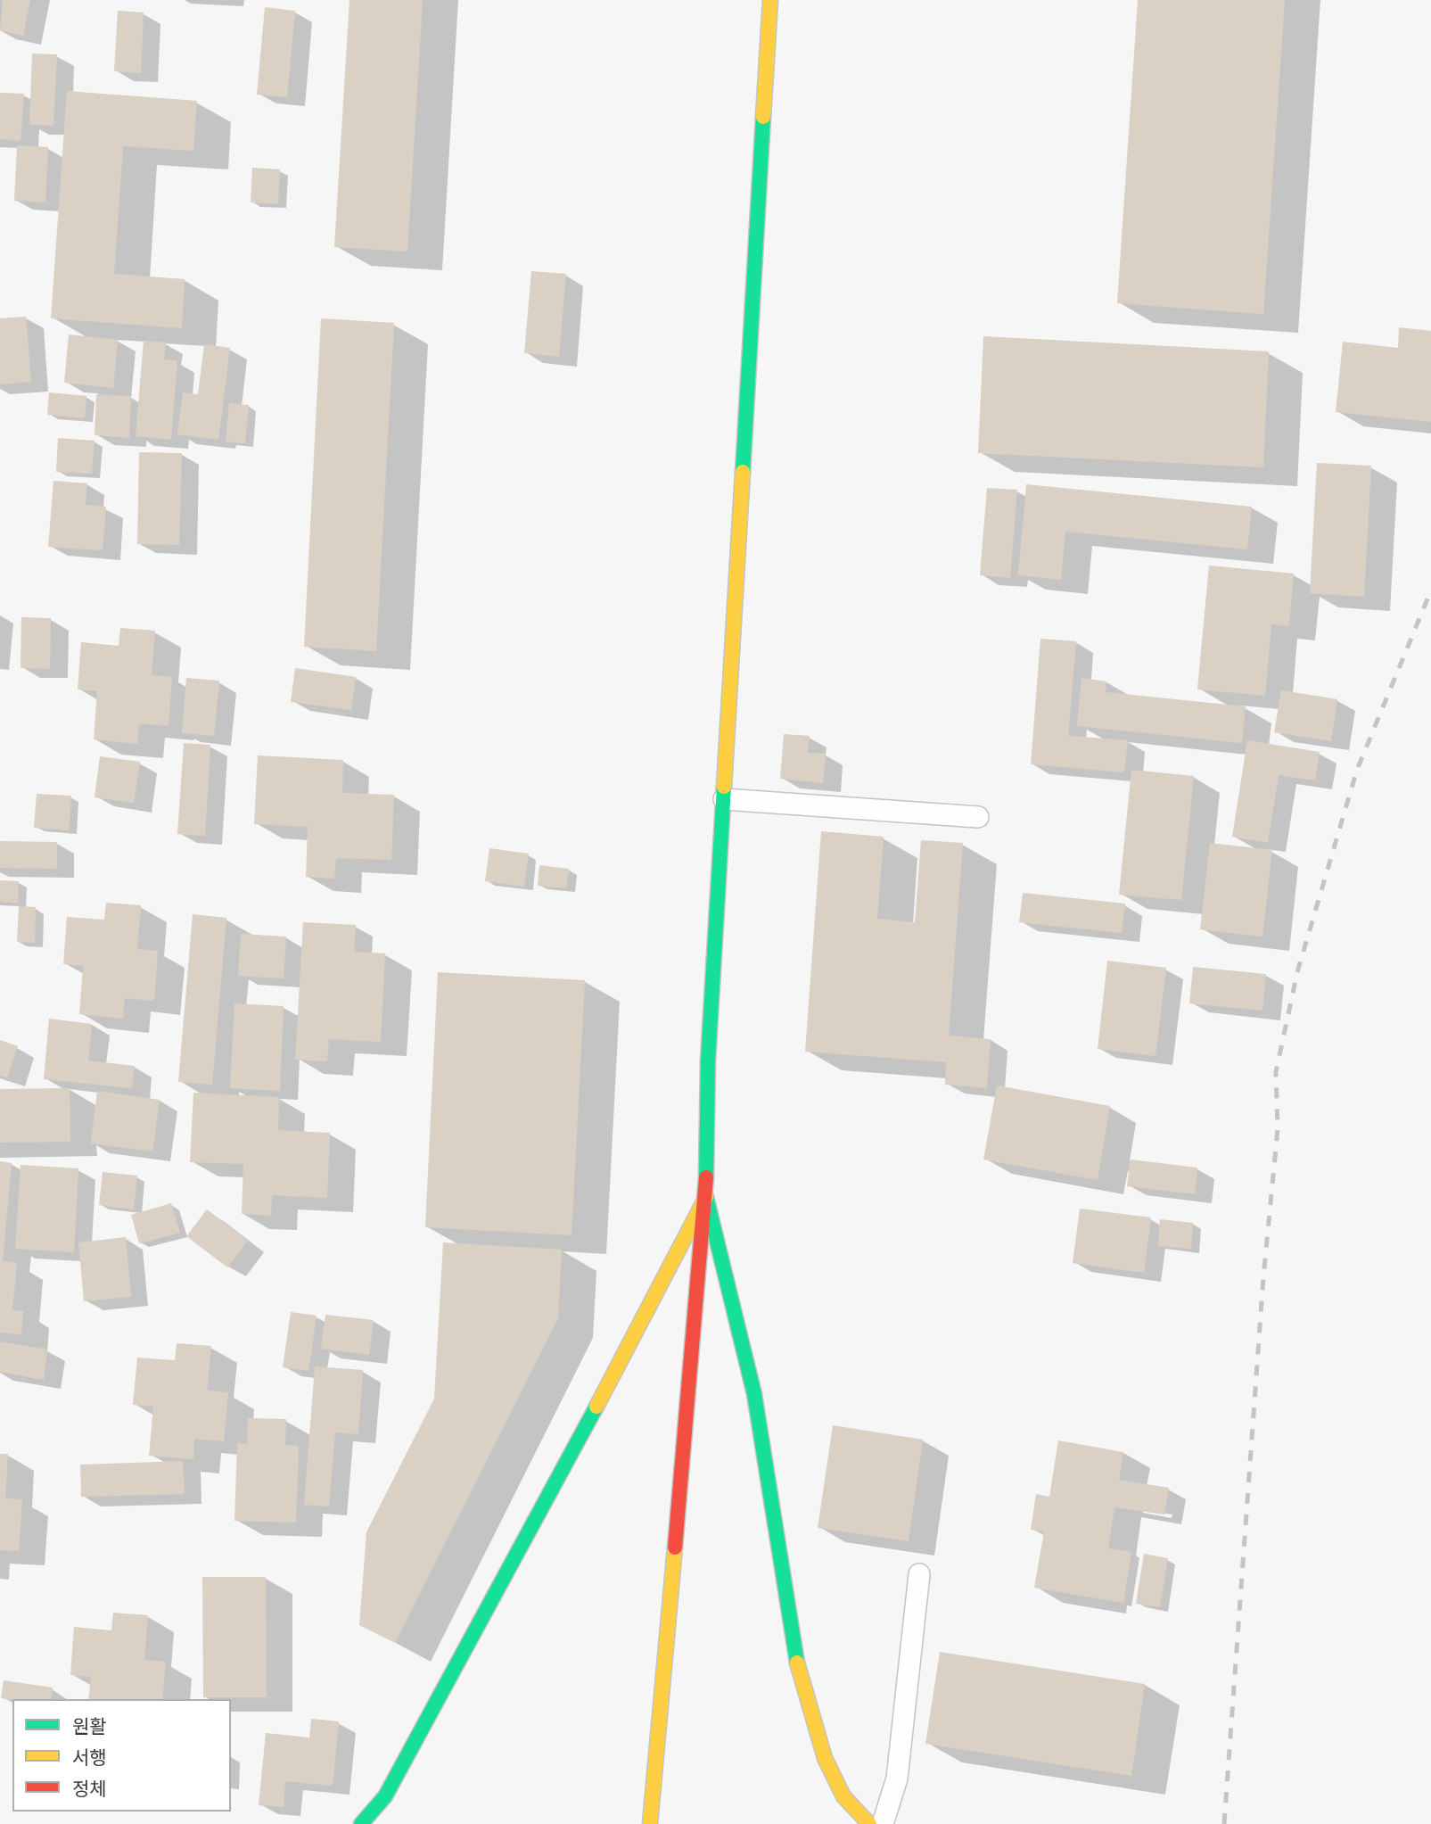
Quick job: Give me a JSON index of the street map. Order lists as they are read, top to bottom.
{
  "legend": ["원활", "서행", "정체"]
}
